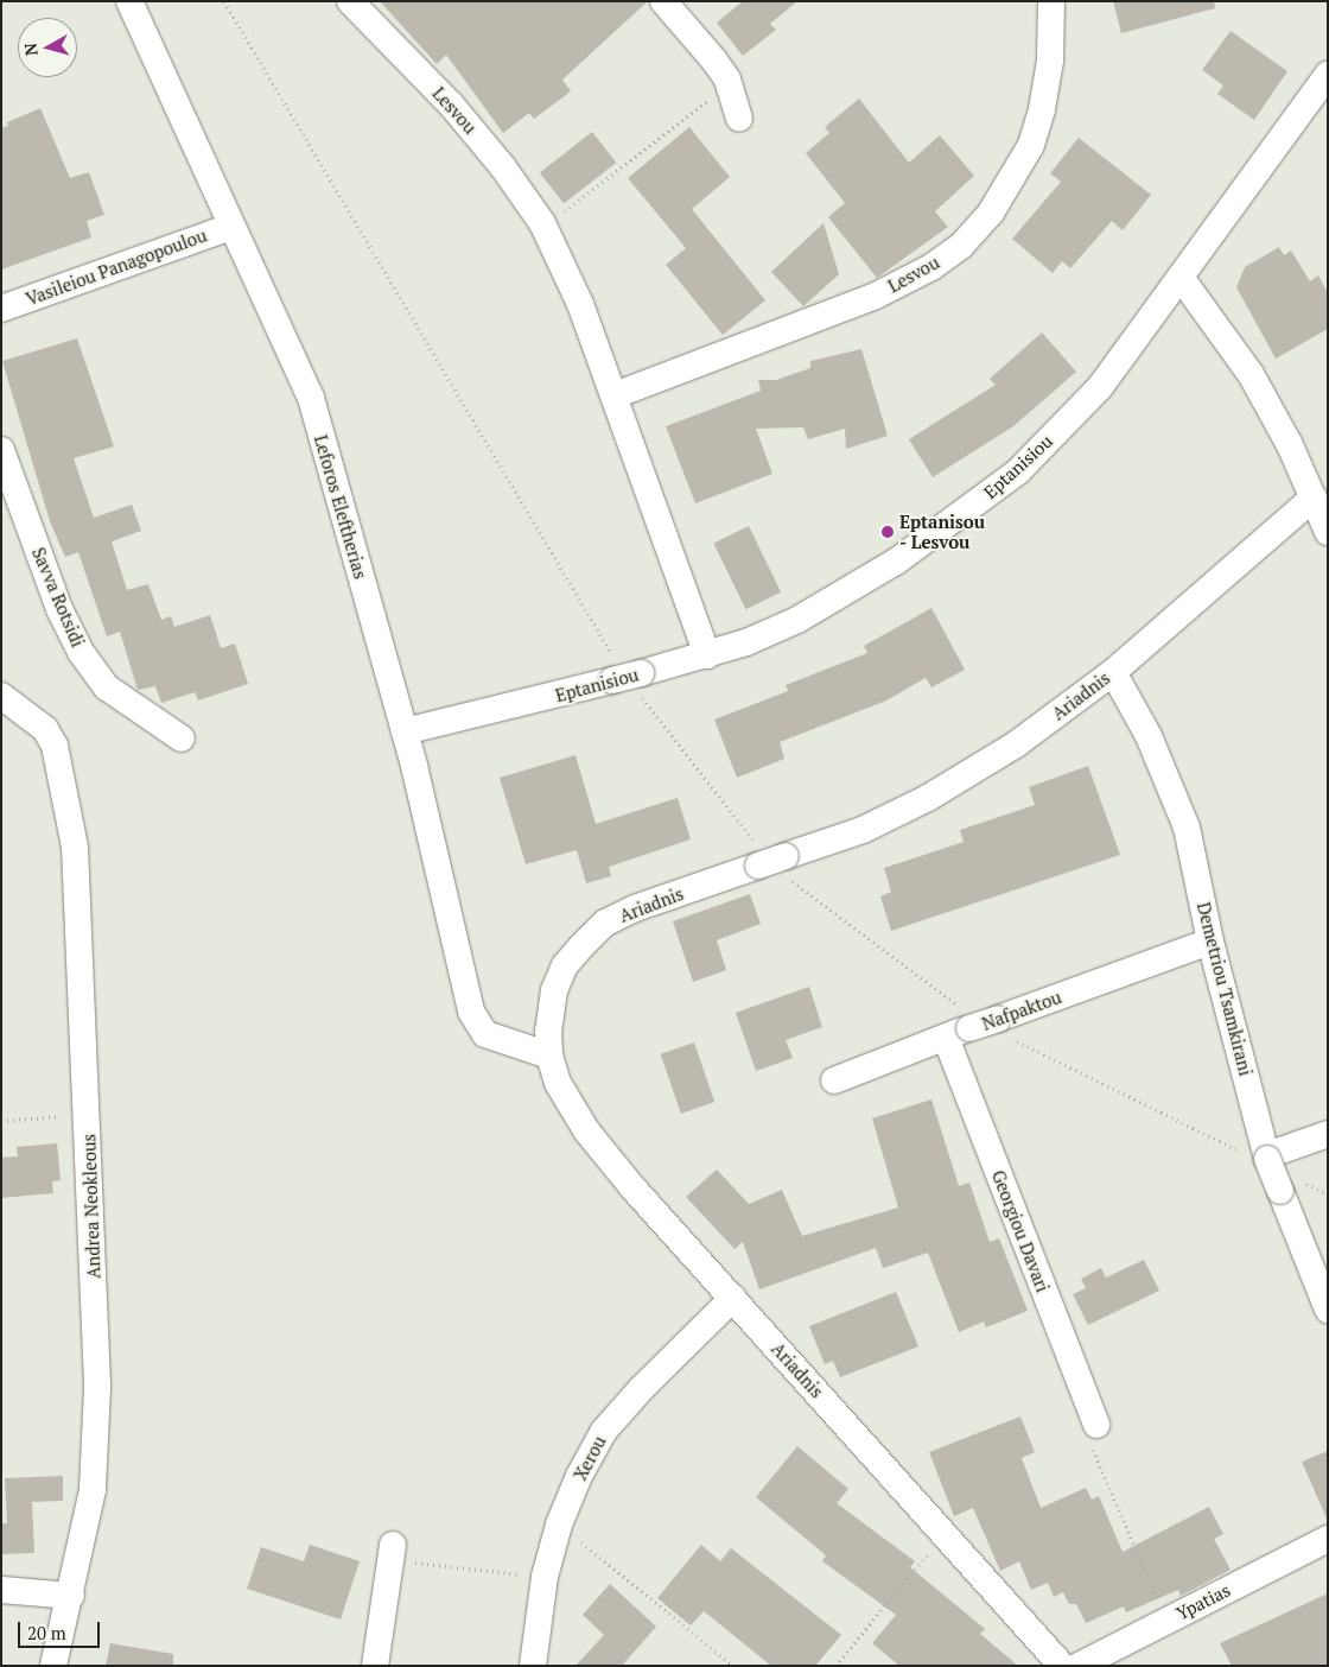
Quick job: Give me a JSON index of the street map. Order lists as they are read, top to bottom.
{
  "streets": {
    "street": [
      "Lesvou",
      "Vasileiou Panagopoulou",
      "Eptanisiou",
      "Leforos Eleftherias",
      "Savva Rotsidi",
      "Ariadnis",
      "Demetriou Tsamkirani",
      "Nafpaktou",
      "Andrea Neokleous",
      "Georgiou Davari",
      "Xerou",
      "Ypatias"
    ]
  },
  "crossings": [
    ["Lesvou", "Eptanisiou"],
    ["Vasileiou Panagopoulou", "Leforos Eleftherias"],
    ["Eptanisiou", "Leforos Eleftherias"],
    ["Leforos Eleftherias", "Ariadnis"],
    ["Ariadnis", "Demetriou Tsamkirani"],
    ["Ariadnis", "Xerou"],
    ["Demetriou Tsamkirani", "Nafpaktou"],
    ["Nafpaktou", "Georgiou Davari"]
  ],
  "places": ["Eptanisou - Lesvou"],
  "scale_bar": "20 m",
  "north": "left"
}
